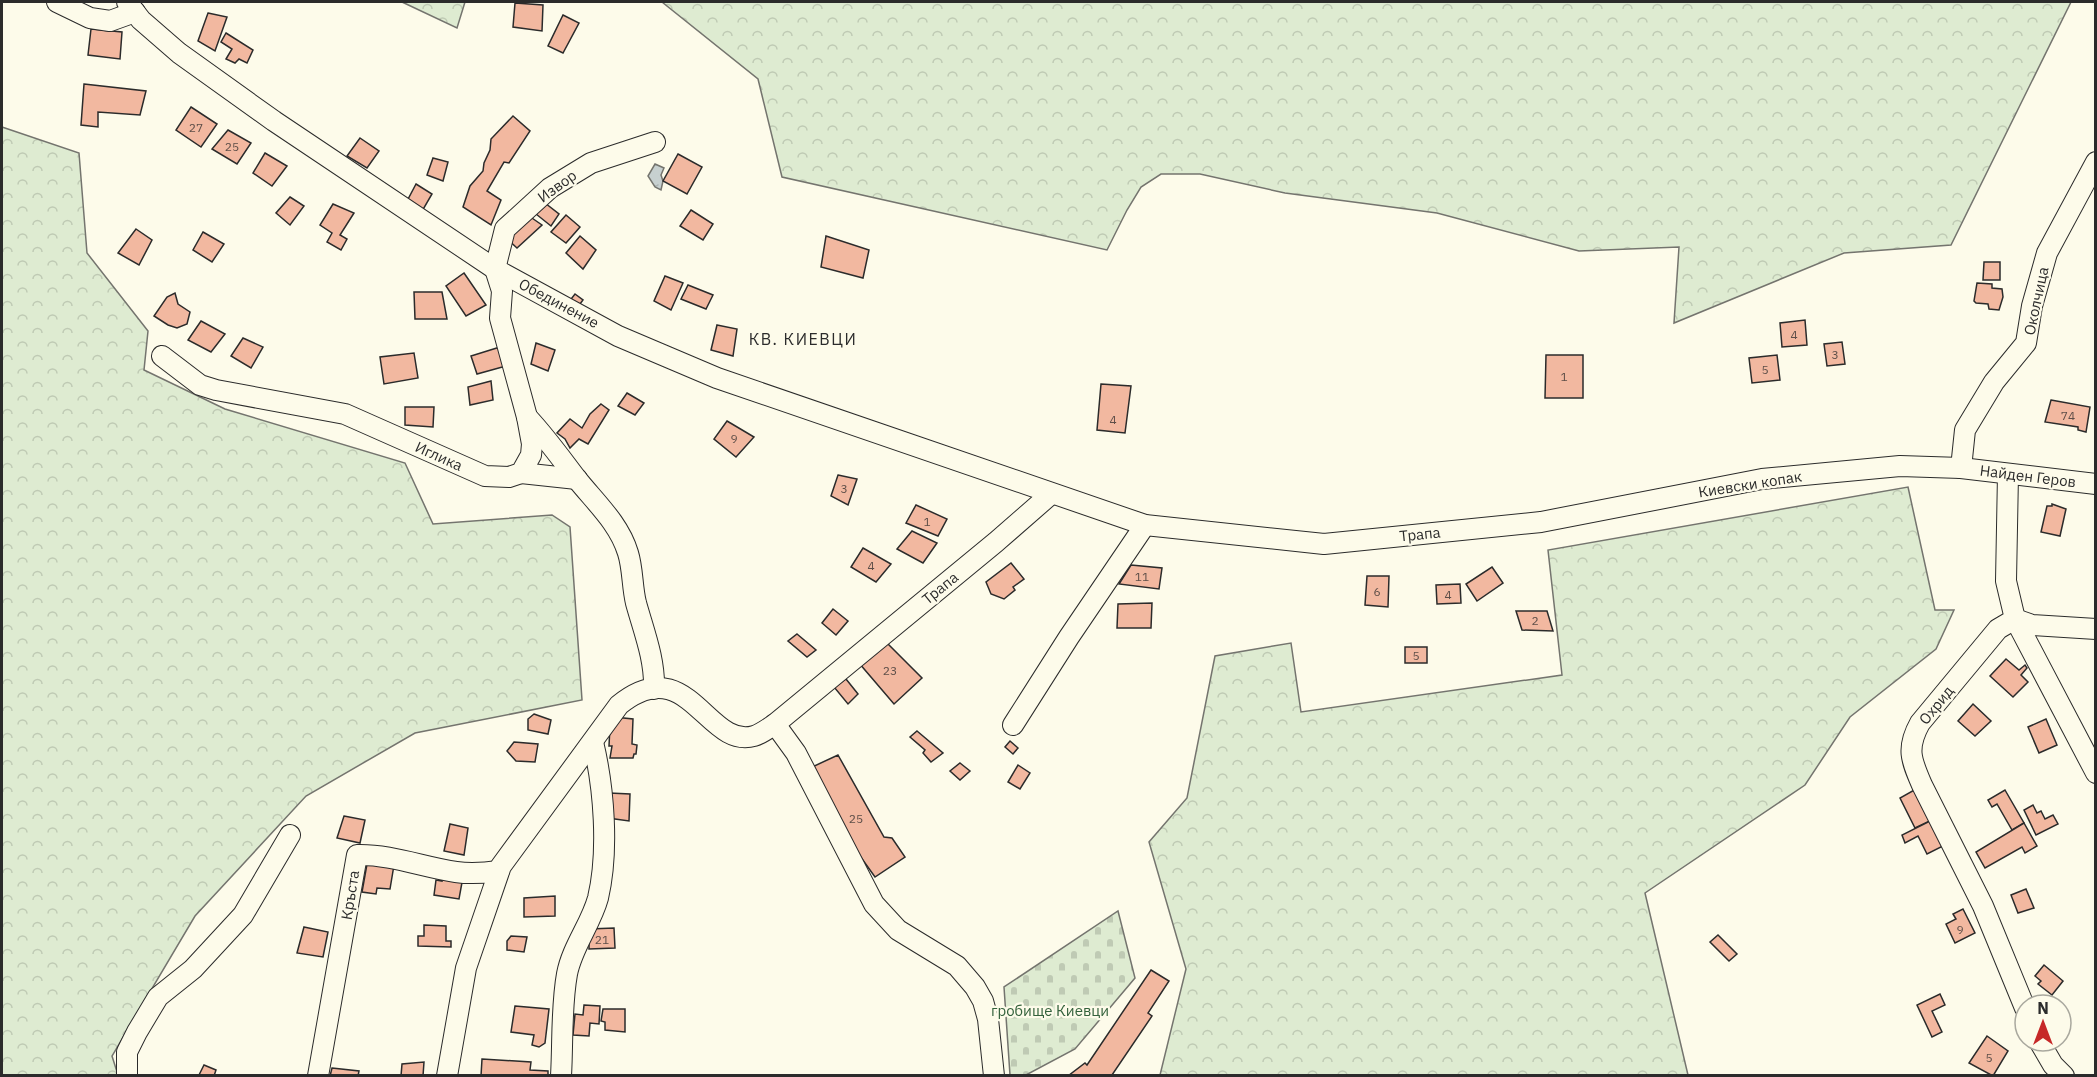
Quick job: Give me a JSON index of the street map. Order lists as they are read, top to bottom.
{
  "streets": {
    "street": [
      "Извор",
      "Околчица",
      "Обединение",
      "Иглика",
      "Найден Геров",
      "Киевски копак",
      "Трапа",
      "Охрид",
      "Кръста"
    ]
  },
  "crossings": [
    ["Извор", "Обединение"],
    ["Околчица", "Найден Геров"],
    ["Околчица", "Киевски копак"],
    ["Обединение", "Трапа"],
    ["Найден Геров", "Киевски копак"],
    ["Киевски копак", "Трапа"]
  ],
  "districts": ["КВ. КИЕВЦИ"],
  "parks": ["гробище Киевци"],
  "house_numbers": [
    "27",
    "25",
    "4",
    "3",
    "5",
    "1",
    "74",
    "4",
    "9",
    "3",
    "1",
    "4",
    "11",
    "6",
    "4",
    "2",
    "5",
    "23",
    "25",
    "9",
    "21",
    "5"
  ],
  "north": "top"
}
